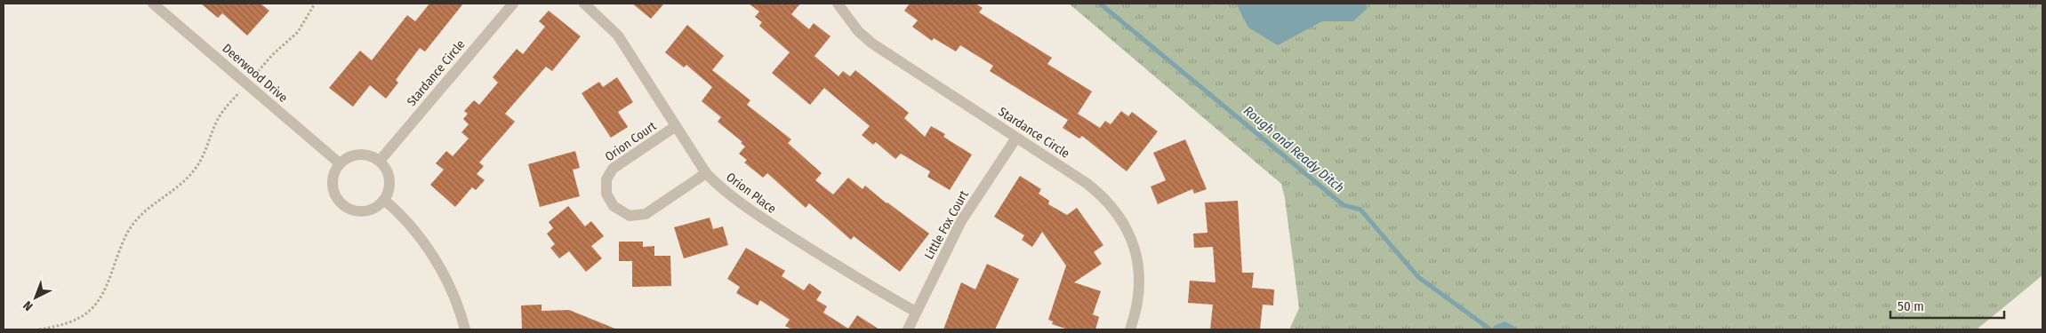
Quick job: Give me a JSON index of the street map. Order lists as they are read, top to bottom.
{
  "streets": {
    "street": [
      "Deerwood Drive",
      "Stardance Circle",
      "Orion Court",
      "Orion Place",
      "Little Fox Court"
    ]
  },
  "crossings": [
    ["Deerwood Drive", "Stardance Circle"],
    ["Stardance Circle", "Little Fox Court"],
    ["Orion Court", "Orion Place"],
    ["Orion Place", "Little Fox Court"]
  ],
  "water": ["Rough and Ready Ditch"],
  "scale_bar": "50 m",
  "north": "bottom left"
}
